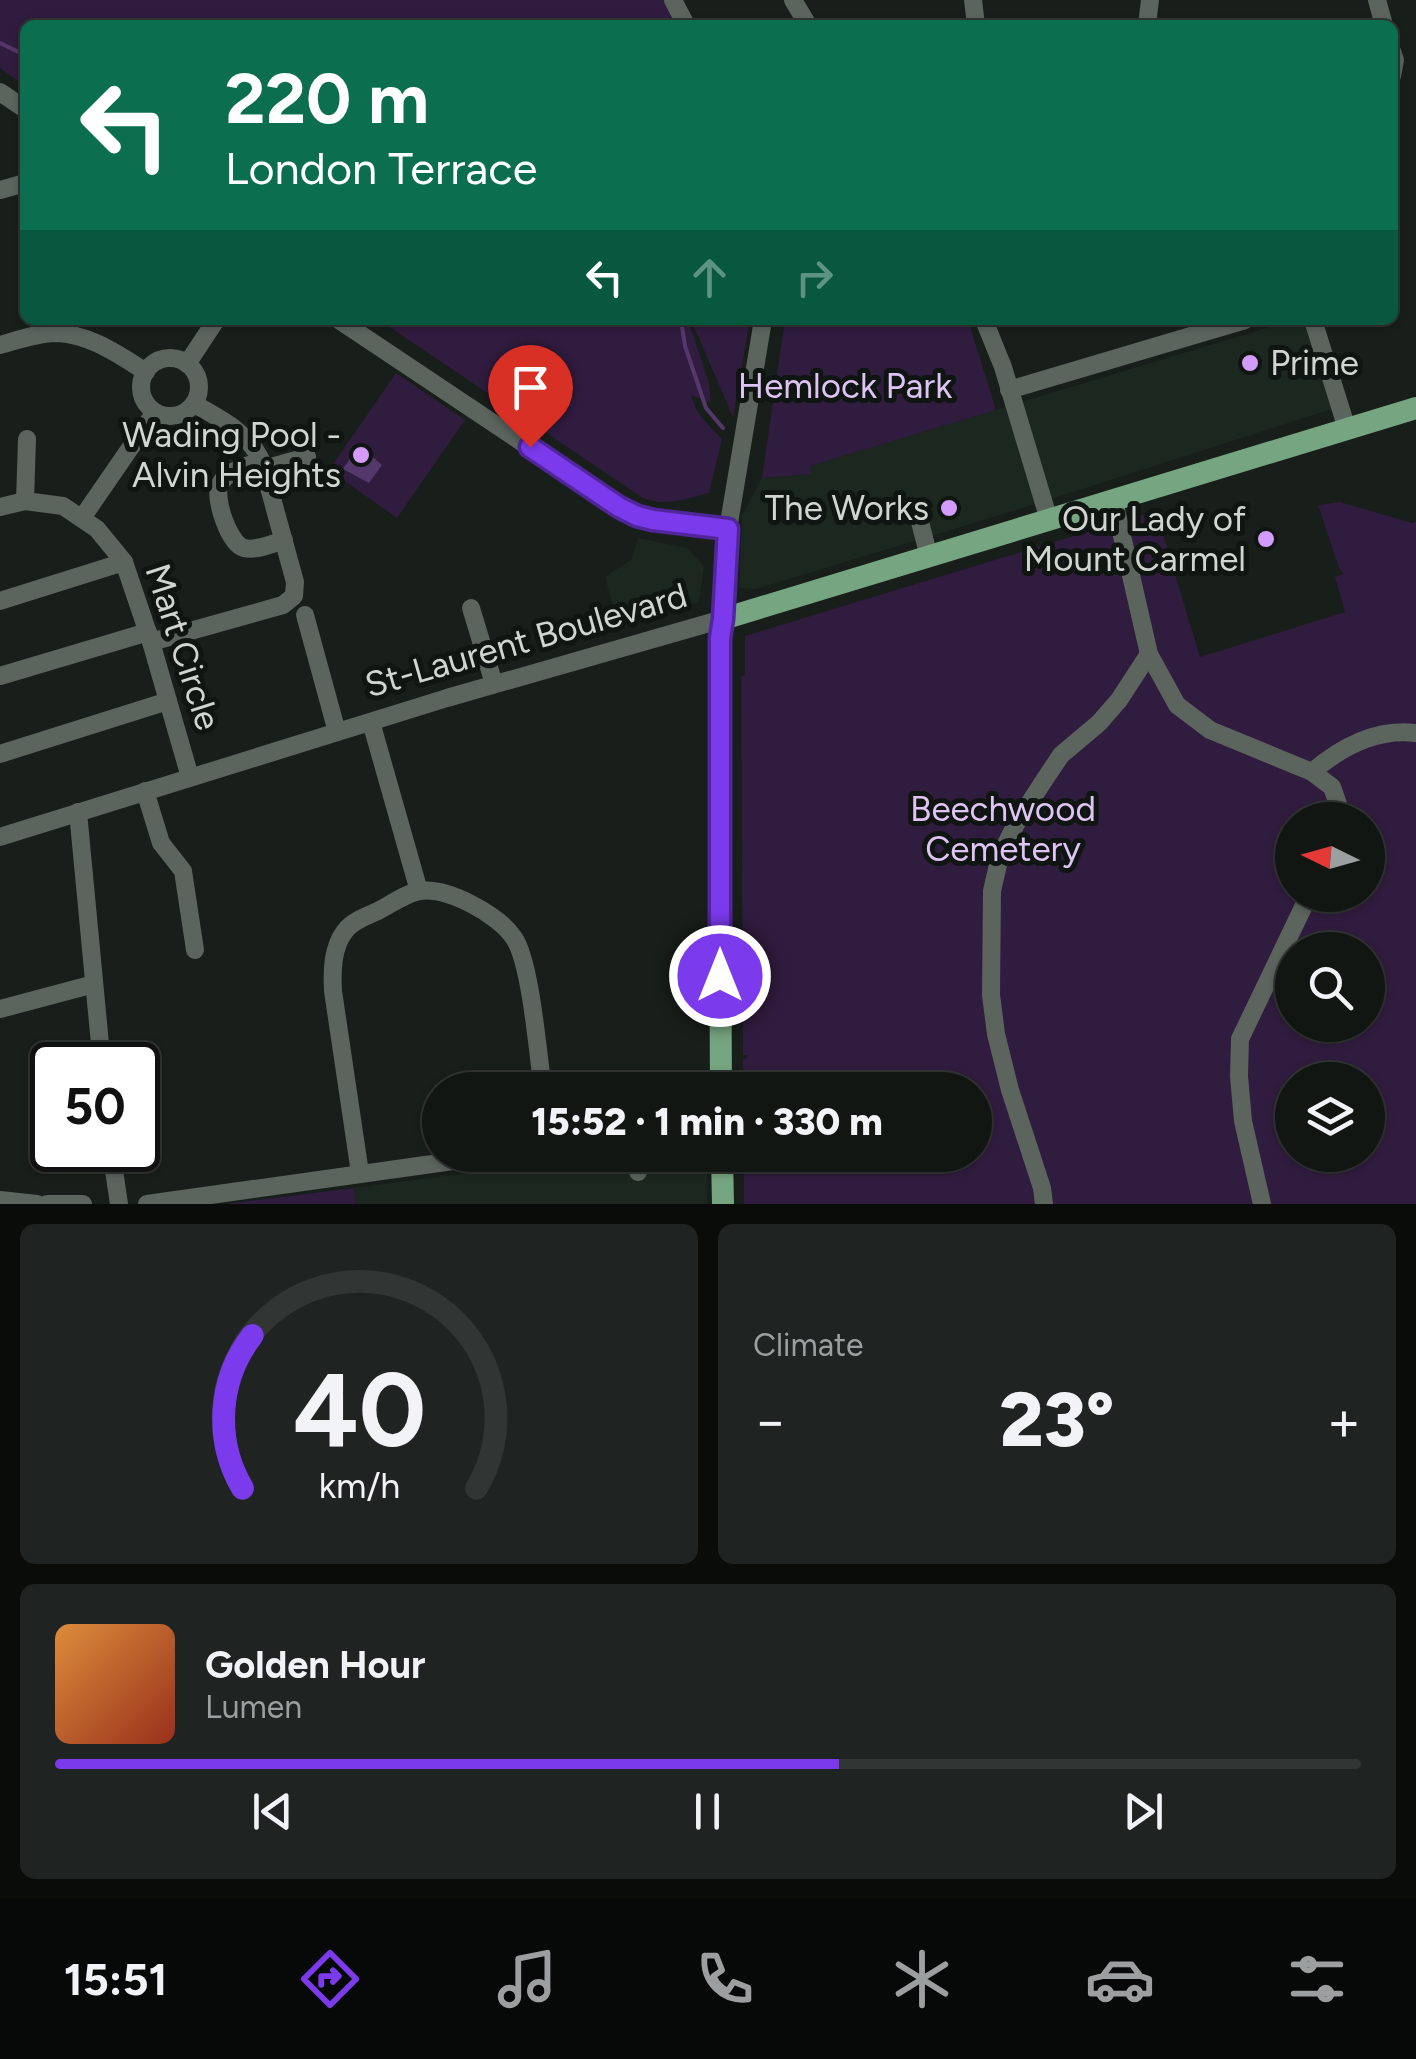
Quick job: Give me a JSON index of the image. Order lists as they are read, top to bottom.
{
  "streets": {
    "main road": ["St-Laurent Boulevard"],
    "street": ["Mart Circle"]
  },
  "crossings": [
    ["St-Laurent Boulevard", "Mart Circle"]
  ],
  "parks": ["Hemlock Park", "Beechwood Cemetery"],
  "places": [
    "Prime",
    "Wading Pool - Alvin Heights",
    "The Works",
    "Our Lady of Mount Carmel"
  ],
  "north": "left",
  "page": {
    "turn": ["220 m", "London Terrace"],
    "limit": "50",
    "trip": "15:52 · 1 min · 330 m",
    "tile": "Climate",
    "heat": ["−", "23°", "+"],
    "song": ["Golden Hour", "Lumen"],
    "tabs": "15:51",
    "gauge": ["40", "km/h"]
  }
}
